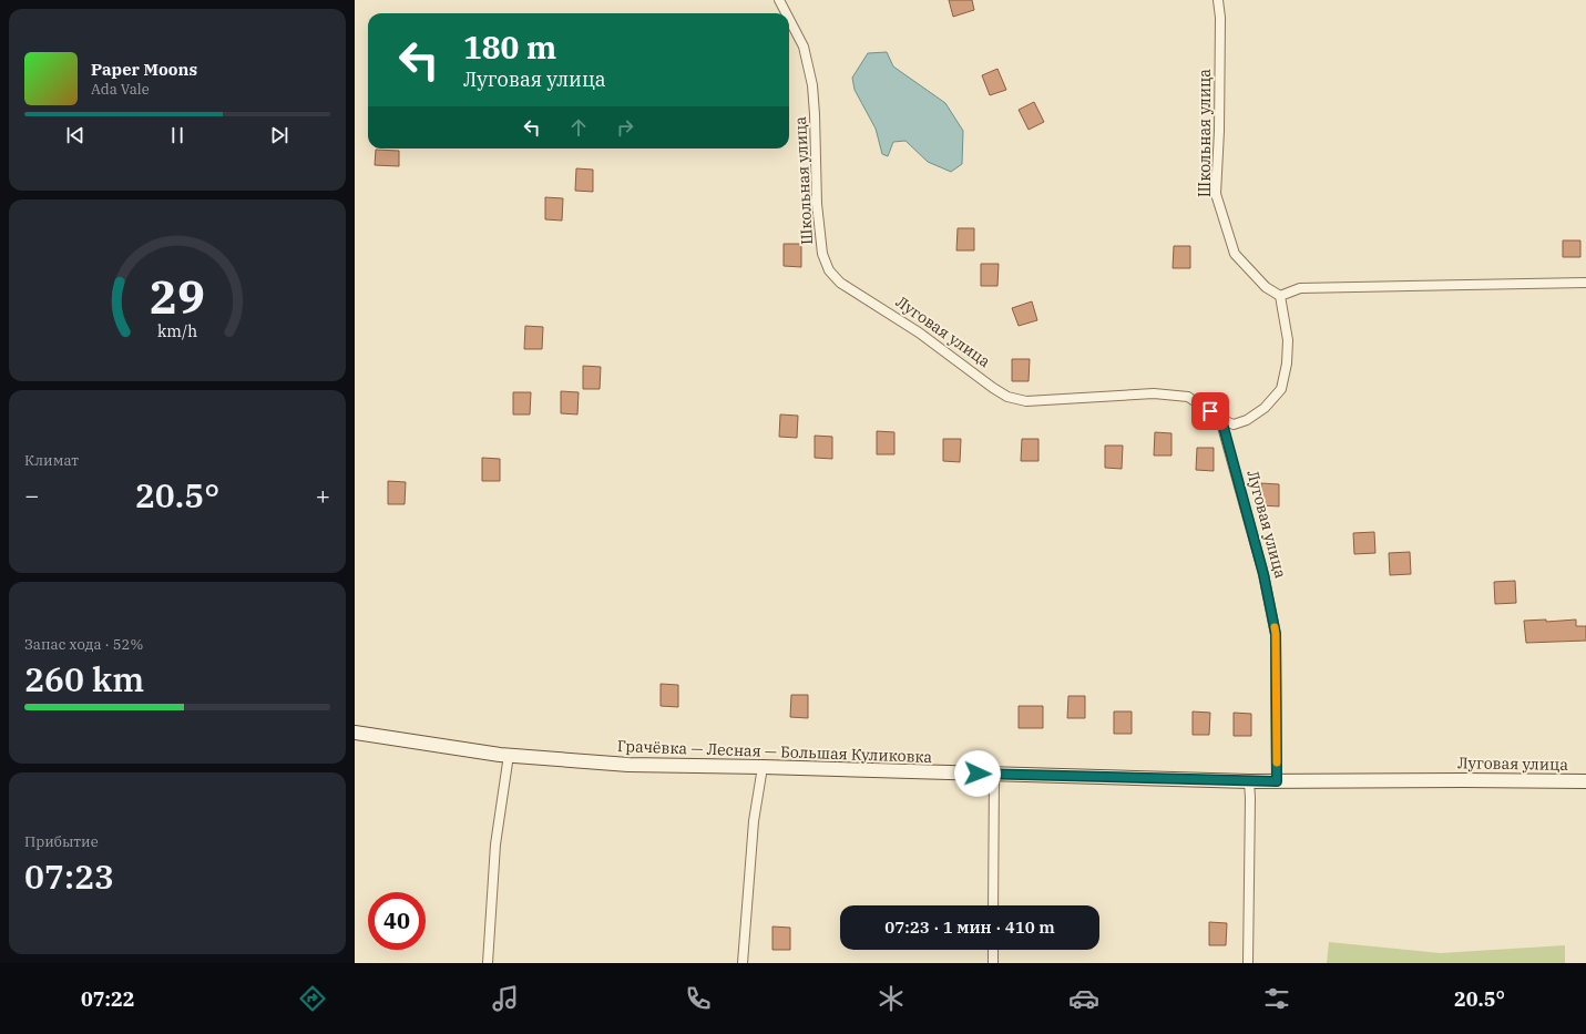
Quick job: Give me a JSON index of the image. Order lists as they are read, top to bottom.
{
  "streets": {
    "street": ["Школьная улица", "Луговая улица", "Грачёвка — Лесная — Большая Куликовка"]
  },
  "crossings": [
    ["Школьная улица", "Луговая улица"],
    ["Луговая улица", "Грачёвка — Лесная — Большая Куликовка"]
  ],
  "page": {
    "turn": ["180 m", "Луговая улица"],
    "song": ["Paper Moons", "Ada Vale"],
    "tile": [
      "Климат",
      ["Запас хода · 52%", "260 km"],
      ["Прибытие", "07:23"]
    ],
    "heat": ["−", "20.5°", "+"],
    "limit": "40",
    "trip": "07:23 · 1 мин · 410 m",
    "tabs": ["07:22", "20.5°"],
    "gauge": ["29", "km/h"]
  }
}
